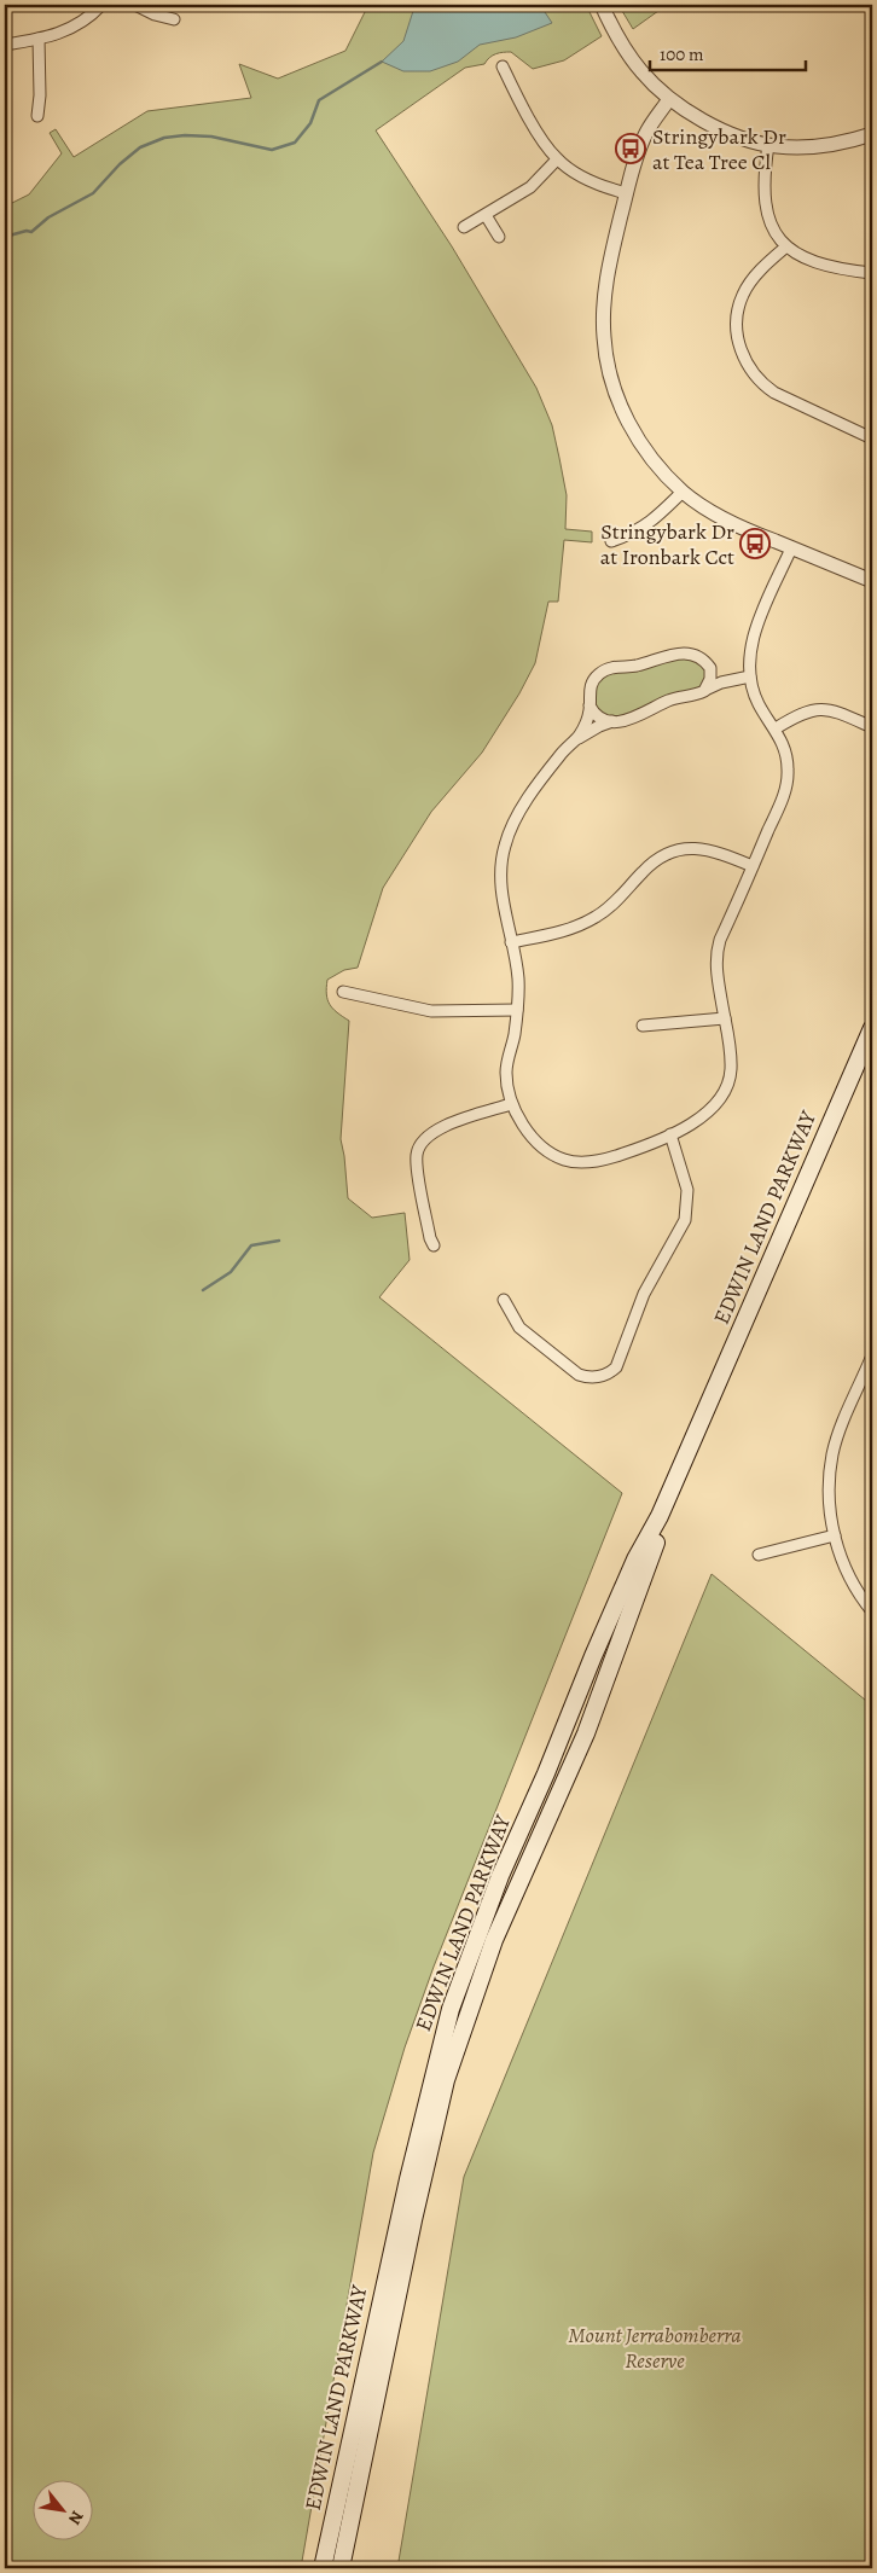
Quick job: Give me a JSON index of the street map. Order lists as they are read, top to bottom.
{
  "streets": {
    "main road": ["EDWIN LAND PARKWAY"]
  },
  "parks": ["Mount Jerrabomberra Reserve"],
  "places": {
    "bus stop": ["Stringybark Dr at Tea Tree Cl", "Stringybark Dr at Ironbark Cct"]
  },
  "scale_bar": "100 m",
  "north": "bottom right"
}
